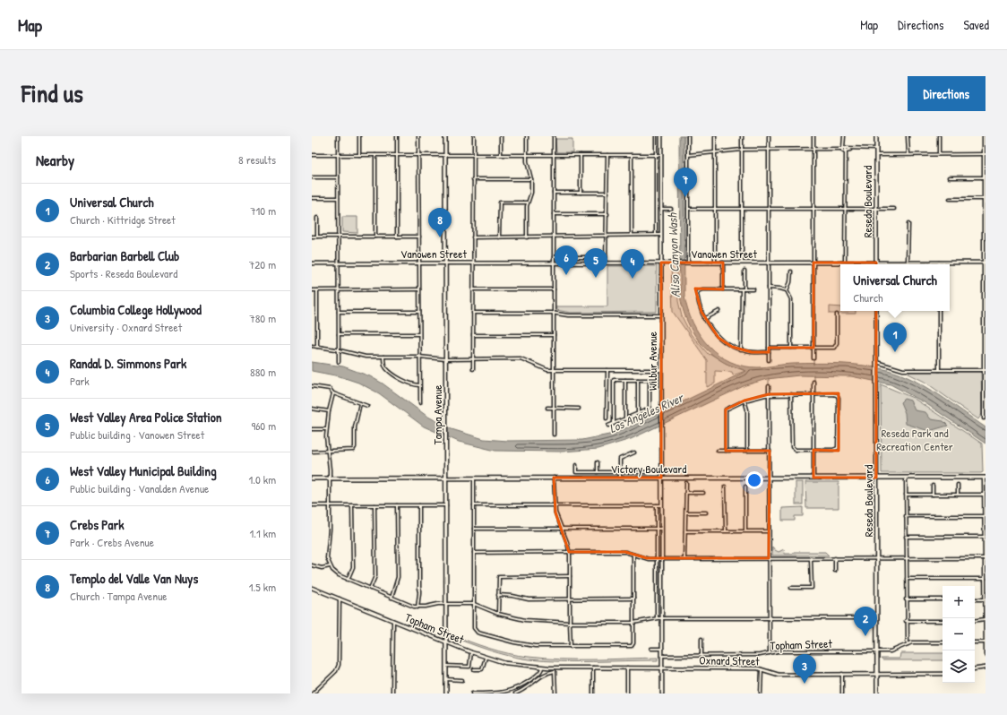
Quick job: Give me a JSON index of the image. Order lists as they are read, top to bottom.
{
  "streets": {
    "main road": [
      "Reseda Boulevard",
      "Vanowen Street",
      "Wilbur Avenue",
      "Tampa Avenue",
      "Victory Boulevard",
      "Topham Street",
      "Oxnard Street"
    ]
  },
  "crossings": [
    ["Reseda Boulevard", "Vanowen Street"],
    ["Reseda Boulevard", "Victory Boulevard"],
    ["Reseda Boulevard", "Topham Street"],
    ["Reseda Boulevard", "Oxnard Street"],
    ["Vanowen Street", "Wilbur Avenue"],
    ["Vanowen Street", "Tampa Avenue"],
    ["Wilbur Avenue", "Victory Boulevard"],
    ["Wilbur Avenue", "Topham Street"],
    ["Wilbur Avenue", "Oxnard Street"],
    ["Tampa Avenue", "Victory Boulevard"],
    ["Tampa Avenue", "Topham Street"],
    ["Topham Street", "Oxnard Street"]
  ],
  "water": ["Aliso Canyon Wash", "Los Angeles River"],
  "parks": ["Reseda Park and Recreation Center"],
  "page": {
    "header": "Map",
    "nav": ["Map", "Directions", "Saved"],
    "title": "Find us",
    "buttons": "Directions",
    "heading": ["Nearby", "8 results"],
    "pins": [
      "7",
      "8",
      "6",
      "5",
      "4",
      "1",
      "2",
      "3"
    ],
    "list": [
      {
        "mark": "1",
        "name": "Universal Church",
        "note": "Church · Kittridge Street",
        "value": "710 m"
      },
      {
        "mark": "2",
        "name": "Barbarian Barbell Club",
        "note": "Sports · Reseda Boulevard",
        "value": "720 m"
      },
      {
        "mark": "3",
        "name": "Columbia College Hollywood",
        "note": "University · Oxnard Street",
        "value": "780 m"
      },
      {
        "mark": "4",
        "name": "Randal D. Simmons Park",
        "note": "Park",
        "value": "880 m"
      },
      {
        "mark": "5",
        "name": "West Valley Area Police Station",
        "note": "Public building · Vanowen Street",
        "value": "960 m"
      },
      {
        "mark": "6",
        "name": "West Valley Municipal Building",
        "note": "Public building · Vanalden Avenue",
        "value": "1.0 km"
      },
      {
        "mark": "7",
        "name": "Crebs Park",
        "note": "Park · Crebs Avenue",
        "value": "1.1 km"
      },
      {
        "mark": "8",
        "name": "Templo del Valle Van Nuys",
        "note": "Church · Tampa Avenue",
        "value": "1.5 km"
      }
    ],
    "popup": ["Universal Church", "Church"],
    "map_buttons": ["+", "−"]
  }
}
